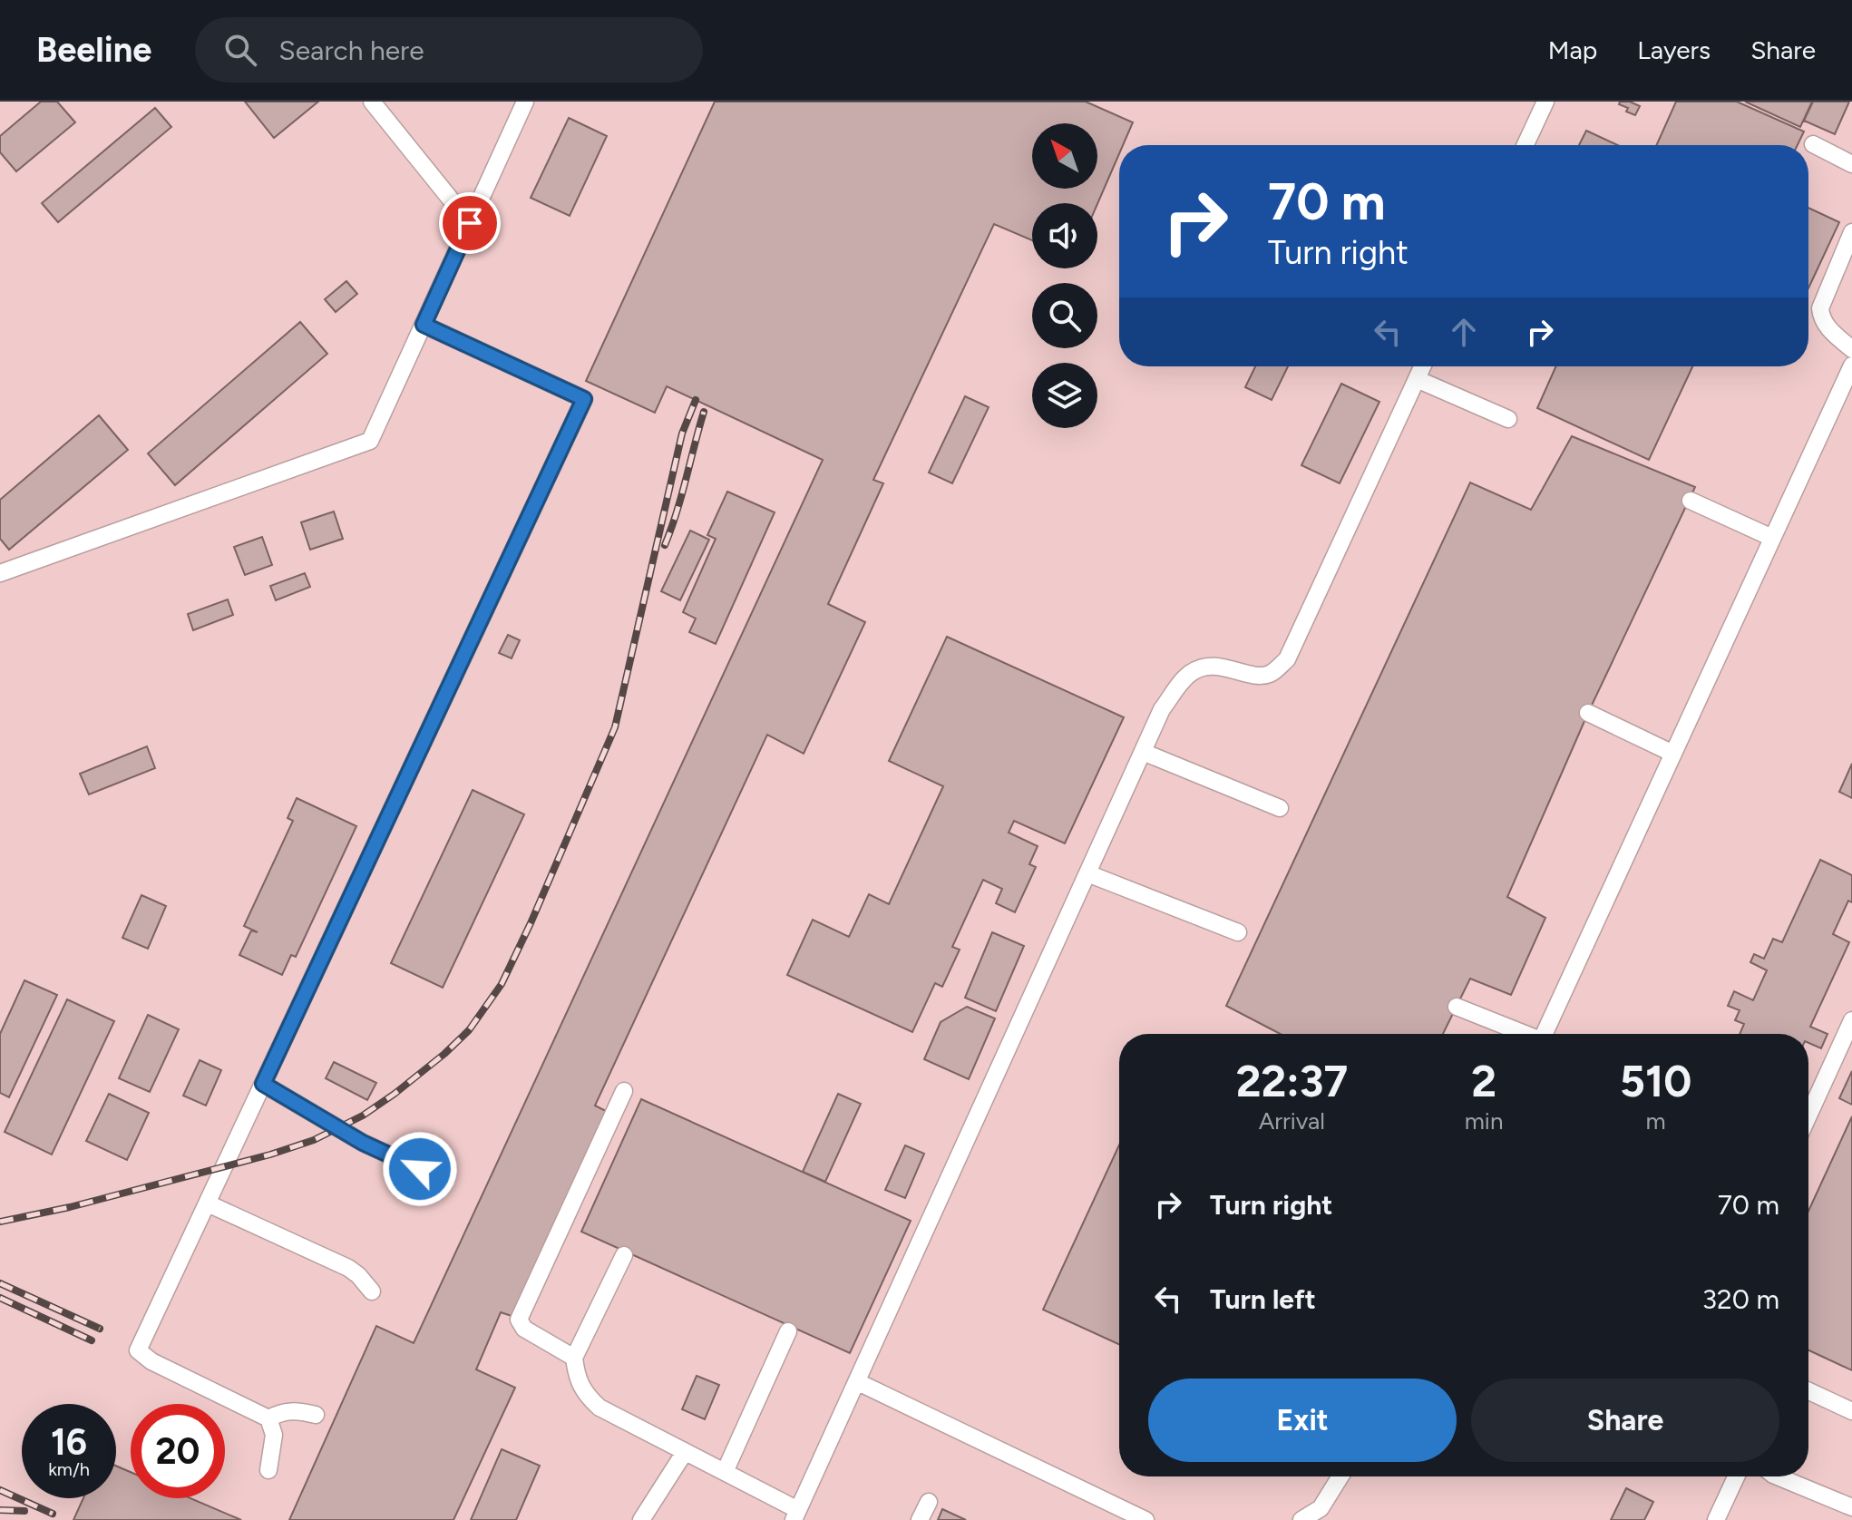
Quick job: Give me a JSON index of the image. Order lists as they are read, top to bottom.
{
  "north": "top left",
  "page": {
    "header": "Beeline",
    "search": "Search here",
    "nav": ["Map", "Layers", "Share"],
    "turn": ["70 m", "Turn right"],
    "eta": [
      "22:37",
      "Arrival",
      "2",
      "min",
      "510",
      "m"
    ],
    "list": [
      {
        "name": "Turn right",
        "value": "70 m"
      },
      {
        "name": "Turn left",
        "value": "320 m"
      }
    ],
    "buttons": ["Exit", "Share"],
    "speed": "16 km/h",
    "limit": "20"
  }
}
